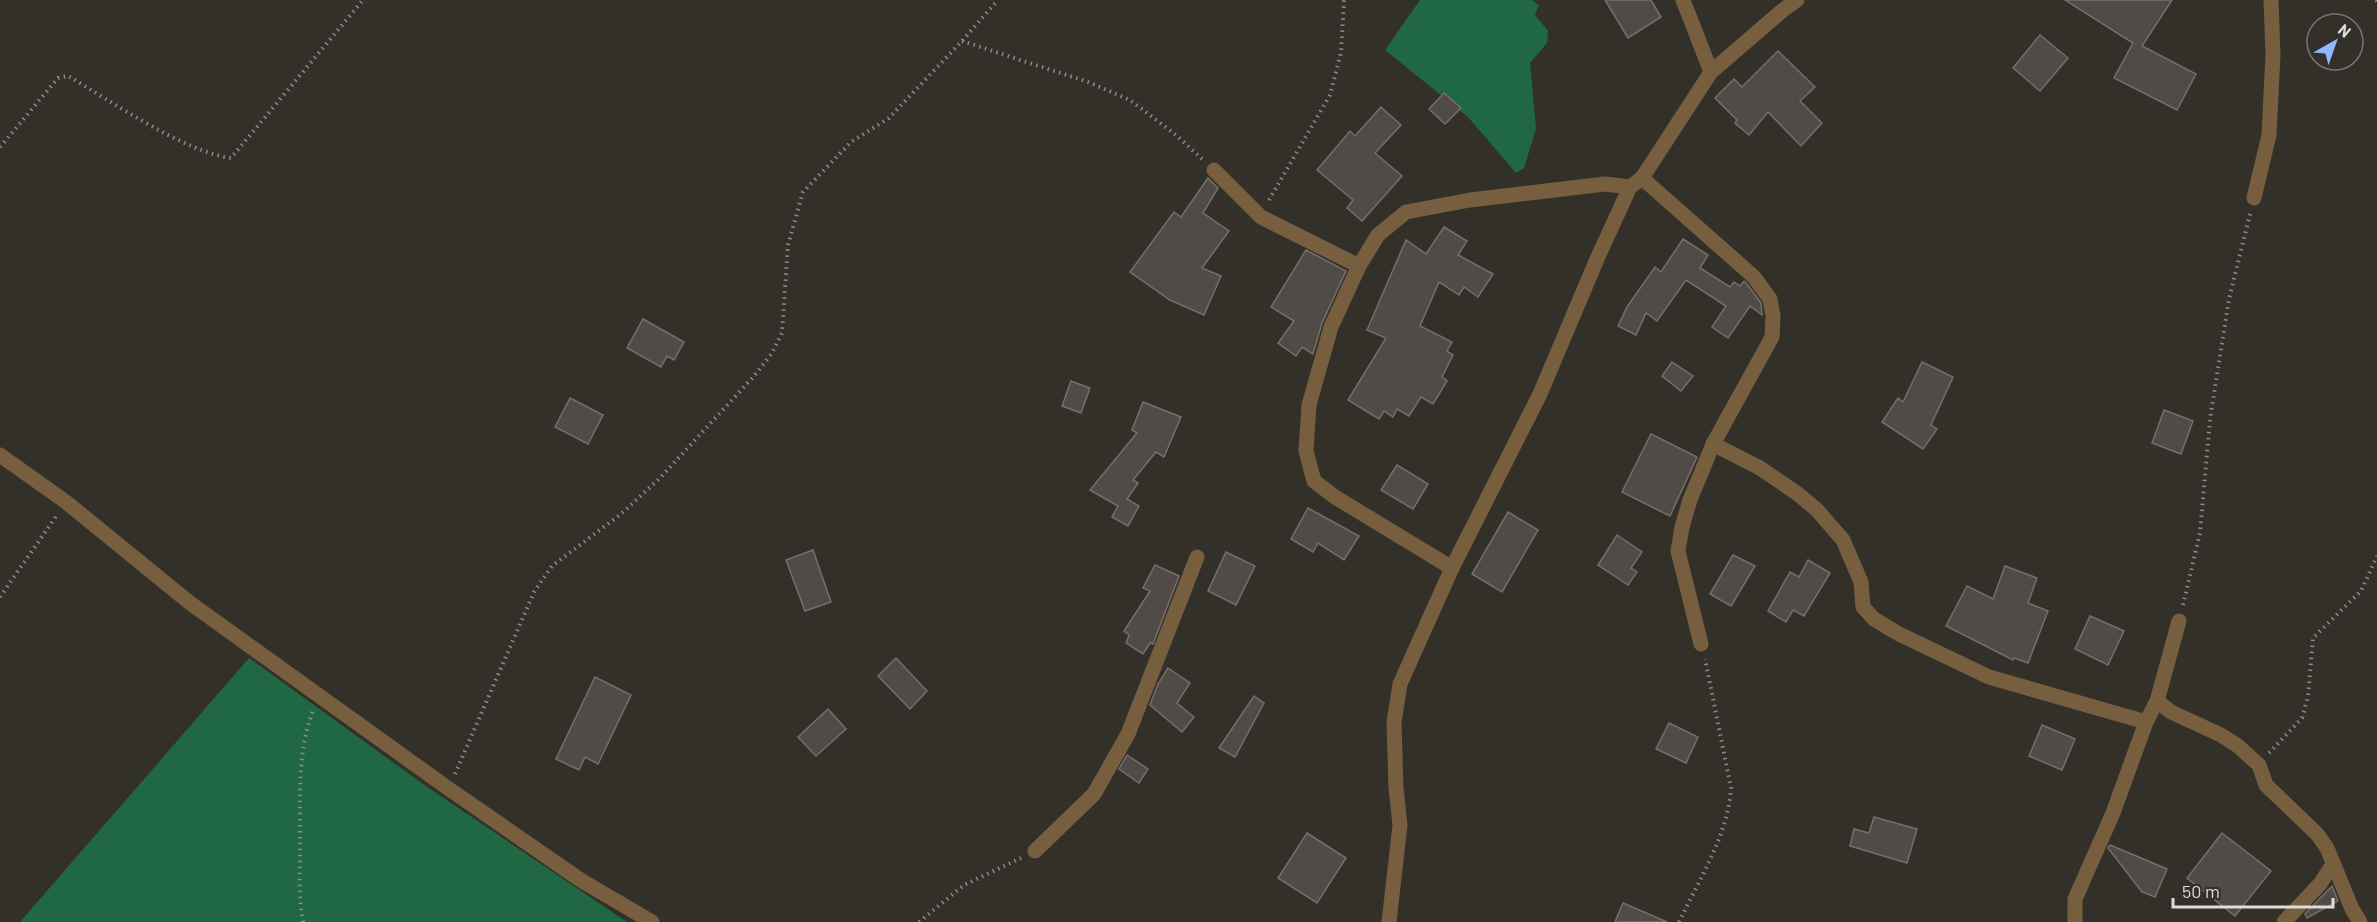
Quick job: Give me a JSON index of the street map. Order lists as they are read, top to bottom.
{
  "scale_bar": "50 m",
  "north": "top right"
}
